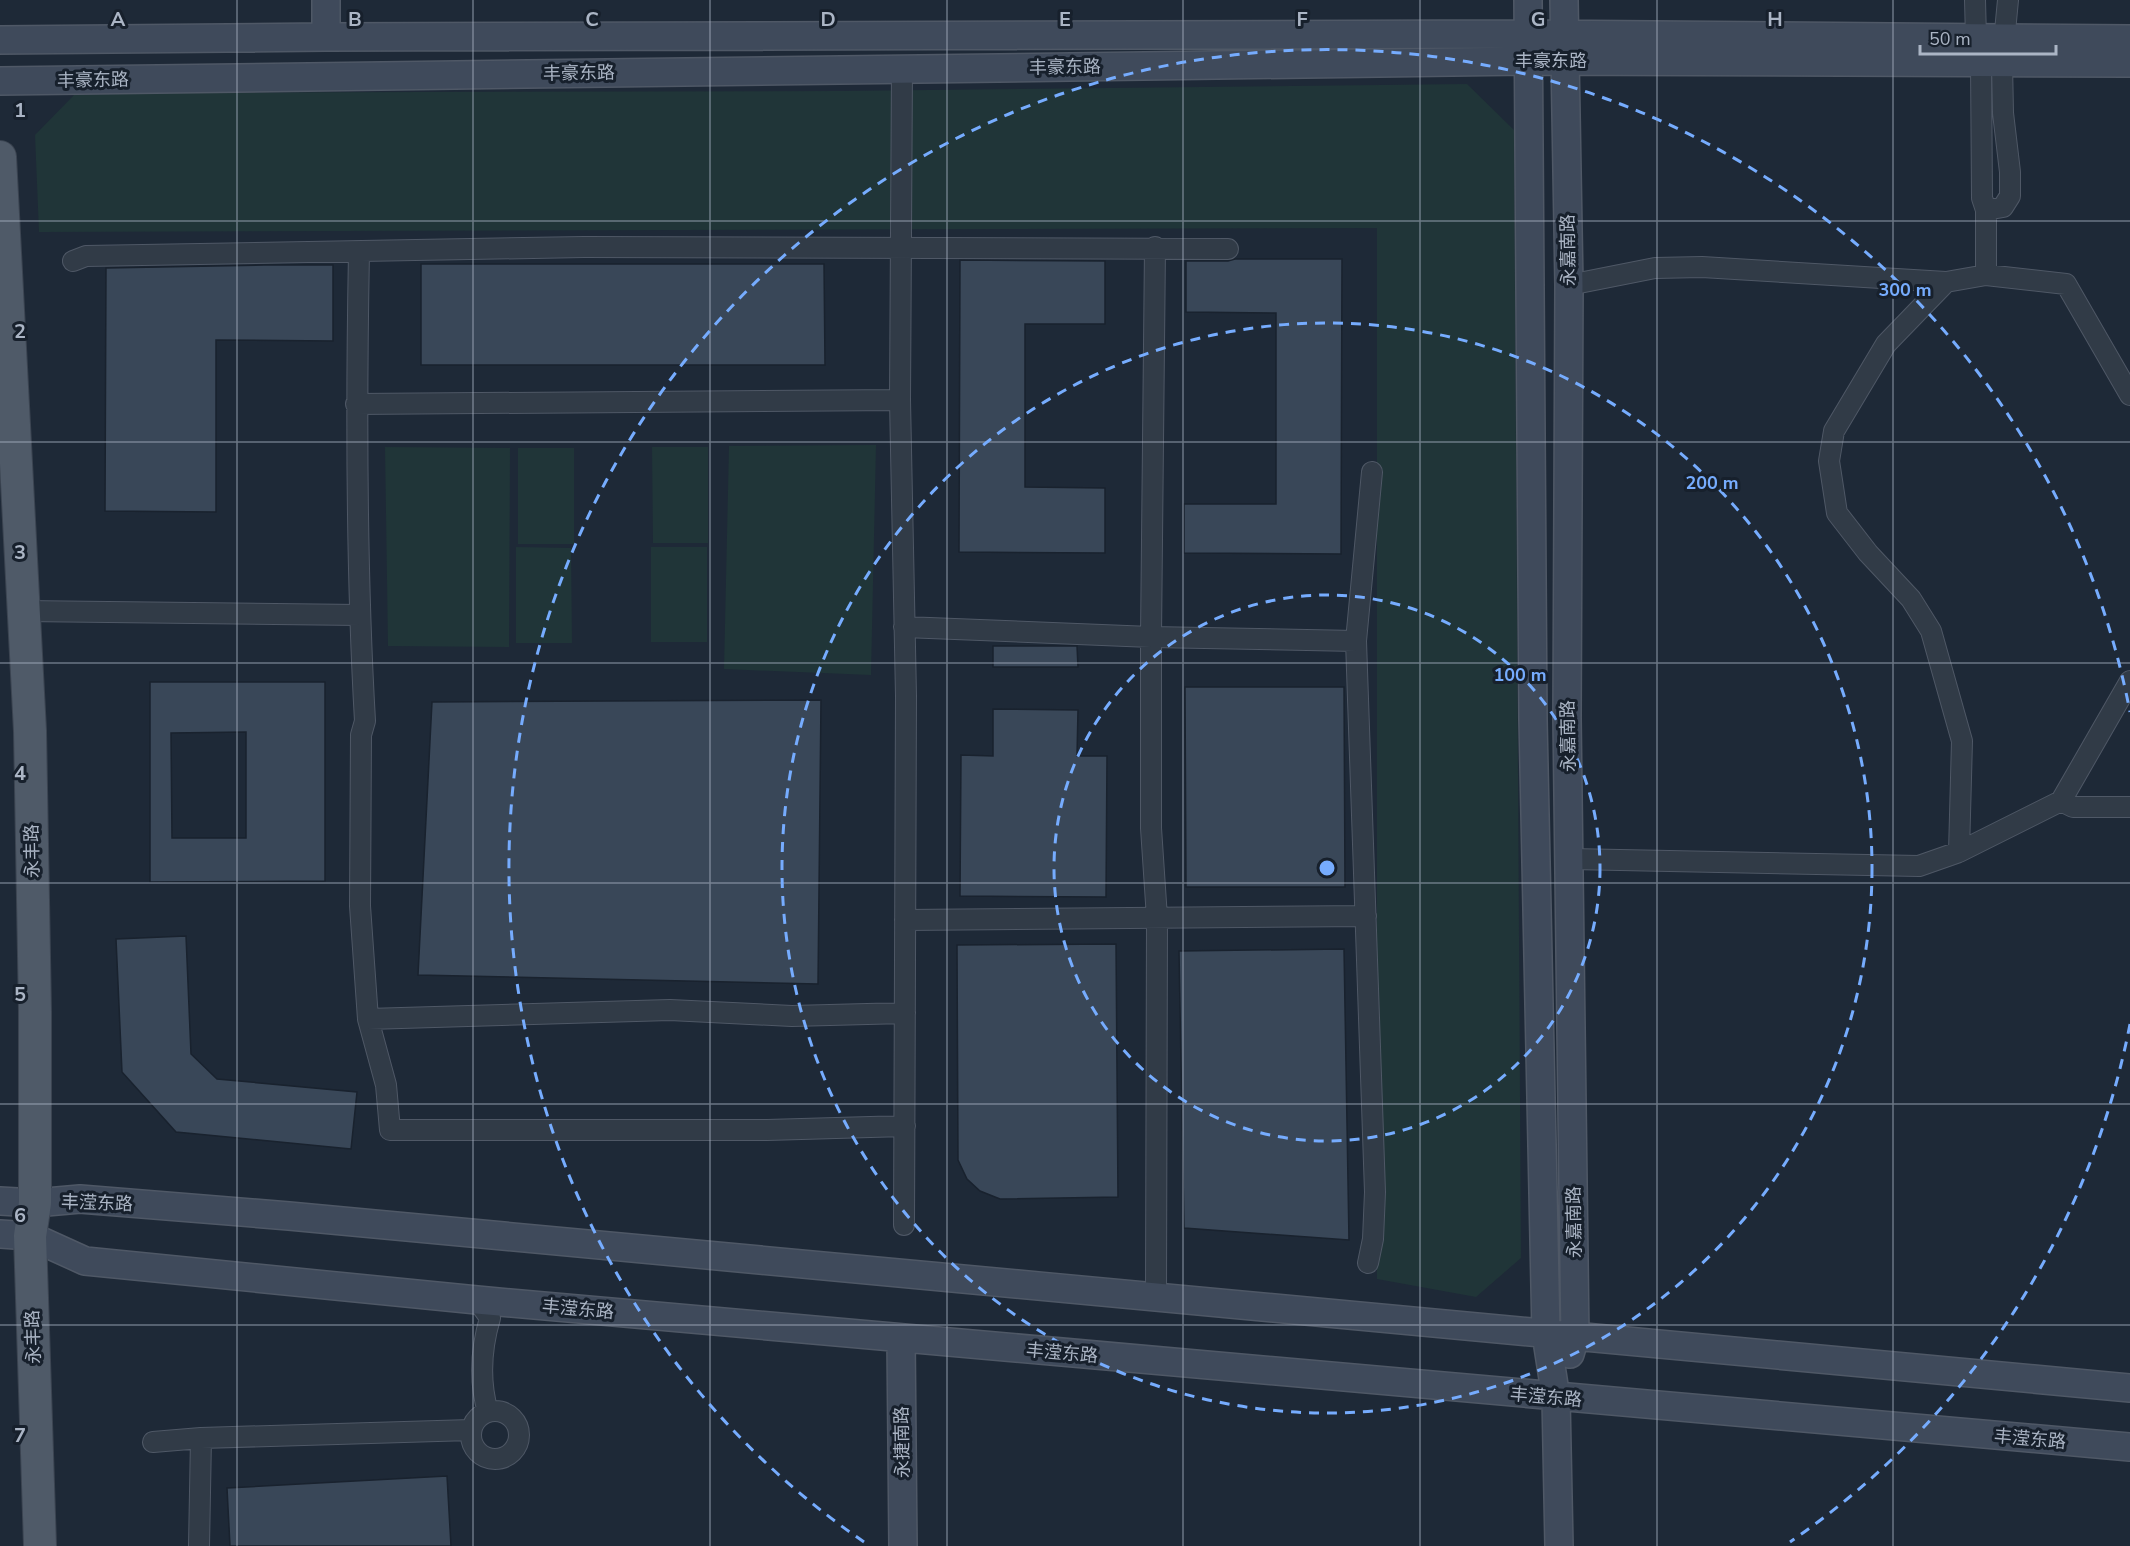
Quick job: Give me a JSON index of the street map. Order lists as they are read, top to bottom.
{
  "streets": {
    "main road": ["永丰路"],
    "street": [
      "丰豪东路",
      "永嘉南路",
      "丰滢东路",
      "永捷南路"
    ]
  },
  "crossings": [
    ["丰豪东路", "永嘉南路"],
    ["永嘉南路", "丰滢东路"],
    ["永丰路", "丰滢东路"],
    ["丰滢东路", "永捷南路"]
  ],
  "scale_bar": "50 m",
  "grid": {
    "columns": [
      "A",
      "B",
      "C",
      "D",
      "E",
      "F",
      "G",
      "H"
    ],
    "rows": [
      "1",
      "2",
      "3",
      "4",
      "5",
      "6",
      "7"
    ]
  },
  "rings": ["300 m", "200 m", "100 m"]
}
